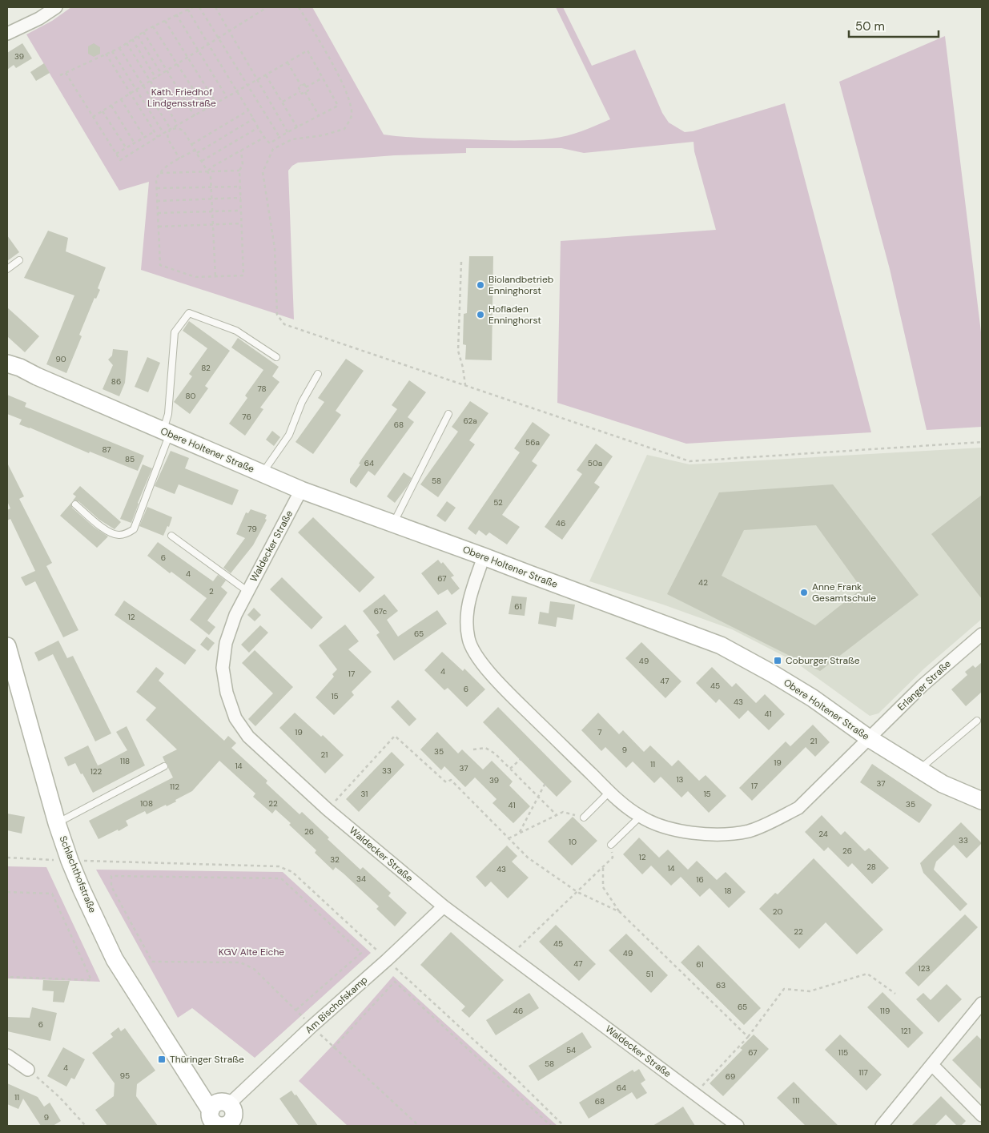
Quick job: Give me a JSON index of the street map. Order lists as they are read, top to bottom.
{
  "streets": {
    "street": [
      "Obere Holtener Straße",
      "Waldecker Straße",
      "Erlanger Straße",
      "Schlachthofstraße",
      "Am Bischofskamp"
    ]
  },
  "crossings": [
    ["Obere Holtener Straße", "Waldecker Straße"],
    ["Obere Holtener Straße", "Erlanger Straße"],
    ["Waldecker Straße", "Am Bischofskamp"],
    ["Schlachthofstraße", "Am Bischofskamp"]
  ],
  "parks": ["Kath. Friedhof Lindgensstraße", "KGV Alte Eiche"],
  "places": {
    "other": ["Biolandbetrieb Enninghorst", "Hofladen Enninghorst", "Anne Frank Gesamtschule"],
    "transit": ["Coburger Straße", "Thüringer Straße"]
  },
  "house_numbers": [
    "39",
    "90",
    "82",
    "86",
    "78",
    "80",
    "76",
    "62a",
    "68",
    "56a",
    "87",
    "85",
    "64",
    "50a",
    "58",
    "52",
    "46",
    "79",
    "6",
    "4",
    "67",
    "42",
    "2",
    "61",
    "67c",
    "12",
    "65",
    "49",
    "4",
    "17",
    "47",
    "45",
    "6",
    "15",
    "43",
    "41",
    "19",
    "7",
    "21",
    "9",
    "35",
    "21",
    "118",
    "19",
    "11",
    "14",
    "37",
    "33",
    "122",
    "13",
    "39",
    "37",
    "17",
    "112",
    "31",
    "15",
    "108",
    "22",
    "35",
    "41",
    "26",
    "24",
    "33",
    "10",
    "26",
    "12",
    "32",
    "28",
    "14",
    "43",
    "34",
    "16",
    "18",
    "20",
    "22",
    "45",
    "49",
    "47",
    "61",
    "123",
    "51",
    "63",
    "65",
    "46",
    "119",
    "6",
    "121",
    "54",
    "67",
    "115",
    "58",
    "4",
    "117",
    "95",
    "69",
    "64",
    "11",
    "111",
    "68",
    "9"
  ],
  "scale_bar": "50 m"
}
